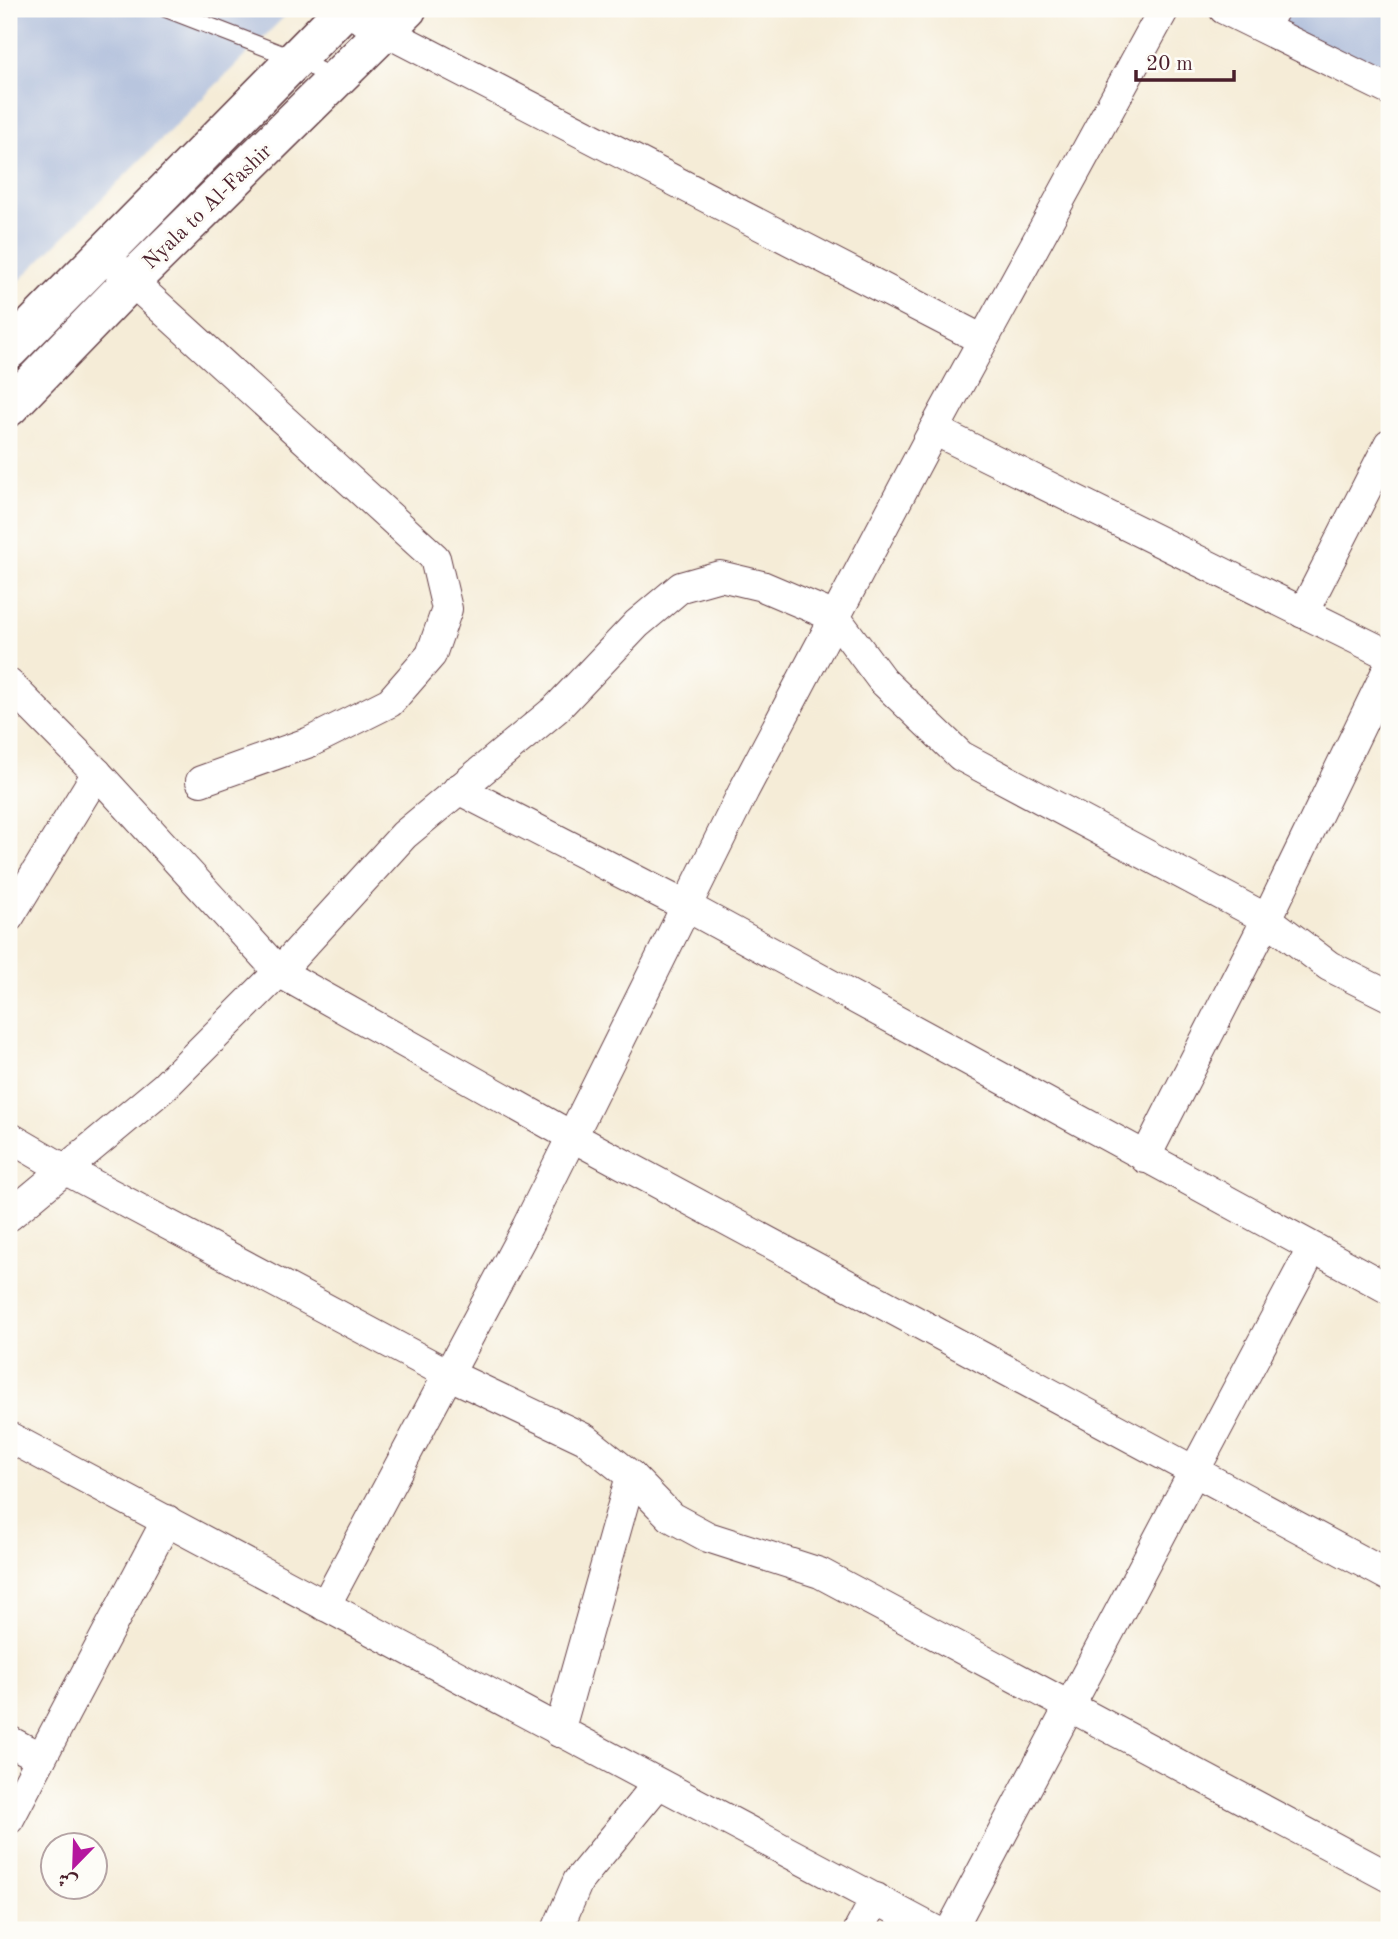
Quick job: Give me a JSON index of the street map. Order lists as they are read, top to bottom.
{
  "streets": {
    "highway": ["Nyala to Al-Fashir"]
  },
  "scale_bar": "20 m",
  "north": "bottom left"
}
